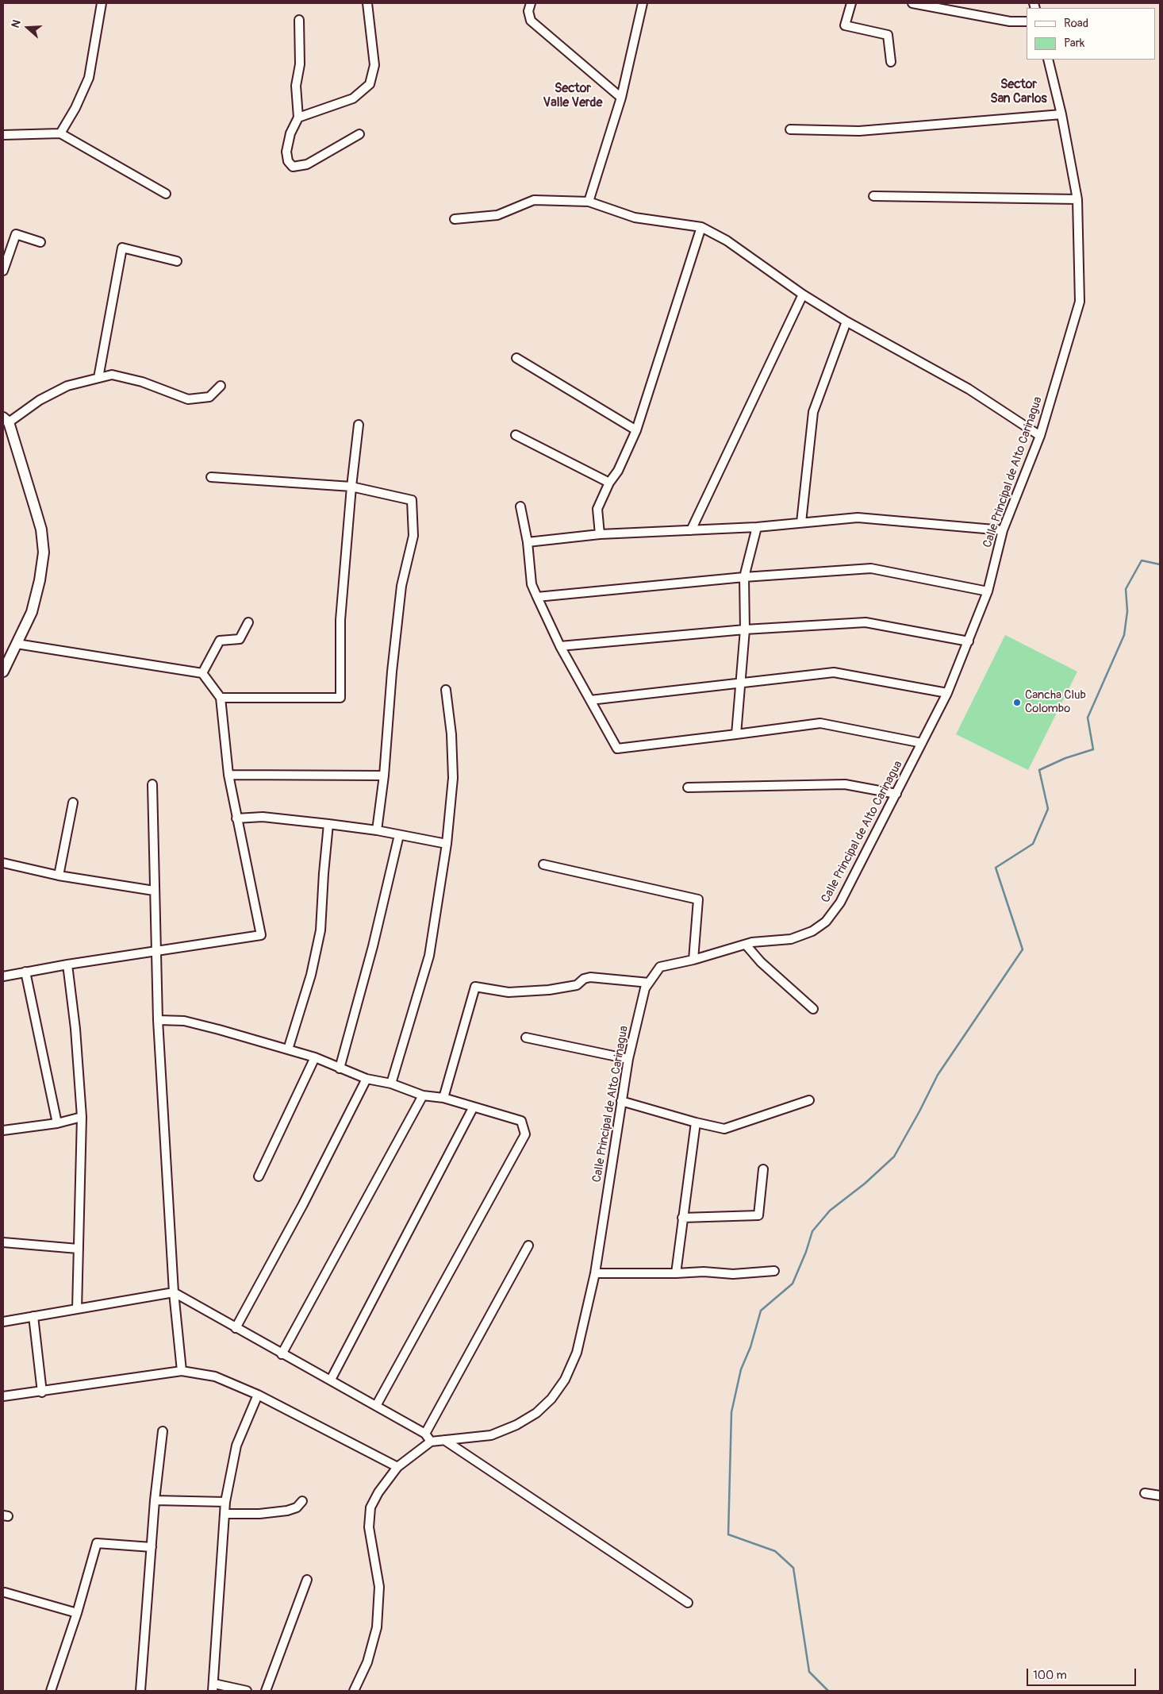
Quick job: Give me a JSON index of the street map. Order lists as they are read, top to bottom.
{
  "streets": {
    "street": ["Calle Principal de Alto Carinagua"]
  },
  "districts": ["Sector San Carlos", "Sector Valle Verde"],
  "places": ["Cancha Club Colombo"],
  "legend": ["Road", "Park"],
  "scale_bar": "100 m",
  "north": "left"
}
